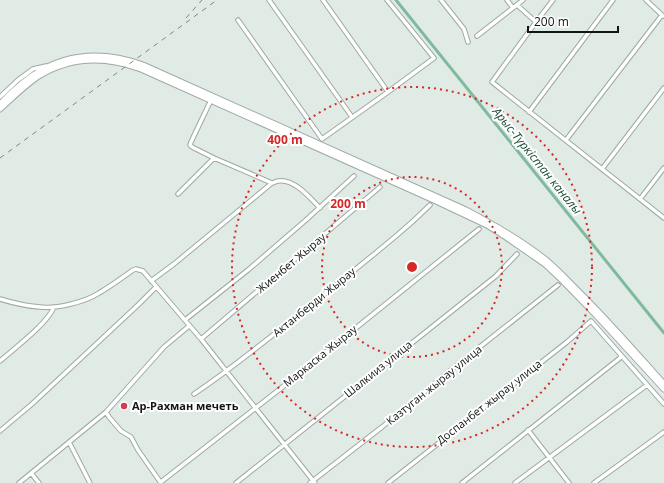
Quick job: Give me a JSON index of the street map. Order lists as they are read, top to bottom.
{
  "streets": {
    "street": [
      "Жиенбет Жырау",
      "Актанберди Жырау",
      "Маркаска Жырау",
      "Шалкииз улица",
      "Казтуган жырау улица",
      "Доспанбет жырау улица"
    ]
  },
  "water": ["Арыс-Түркістан каналы"],
  "places": ["Ар-Рахман мечеть"],
  "scale_bar": "200 m",
  "rings": ["400 m", "200 m"]
}
